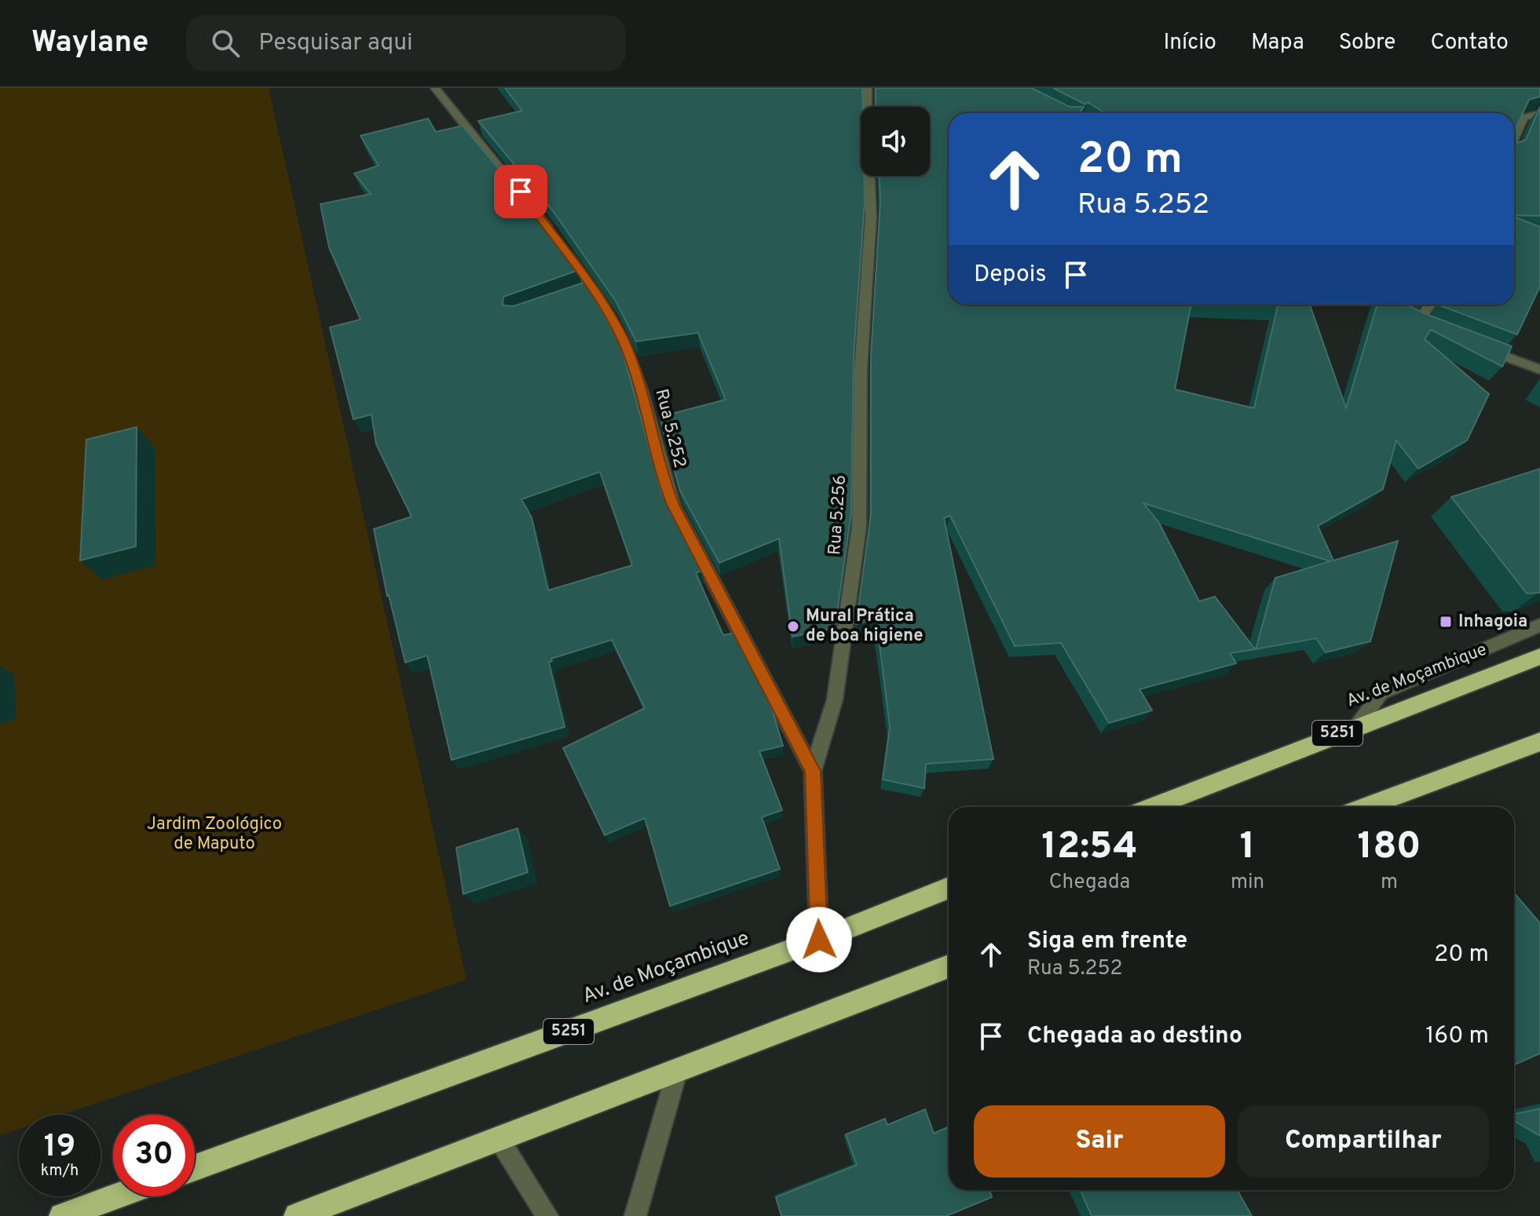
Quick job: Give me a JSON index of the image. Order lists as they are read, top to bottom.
{
  "streets": {
    "highway": ["Av. de Moçambique", "5251"],
    "street": ["Rua 5.252", "Rua 5.256"]
  },
  "crossings": [
    ["Rua 5.252", "Rua 5.256"],
    ["Rua 5.256", "Av. de Moçambique"]
  ],
  "parks": ["Jardim Zoológico de Maputo"],
  "places": {
    "transit": ["Inhagoia"],
    "other": ["Mural Prática de boa higiene"]
  },
  "page": {
    "header": "Waylane",
    "search": "Pesquisar aqui",
    "nav": [
      "Início",
      "Mapa",
      "Sobre",
      "Contato"
    ],
    "turn": ["20 m", "Rua 5.252"],
    "then": "Depois",
    "eta": [
      "12:54",
      "Chegada",
      "1",
      "min",
      "180",
      "m"
    ],
    "list": [
      {
        "name": "Siga em frente",
        "note": "Rua 5.252",
        "value": "20 m"
      },
      {
        "name": "Chegada ao destino",
        "value": "160 m"
      }
    ],
    "buttons": ["Sair", "Compartilhar"],
    "speed": "19 km/h",
    "limit": "30"
  }
}
